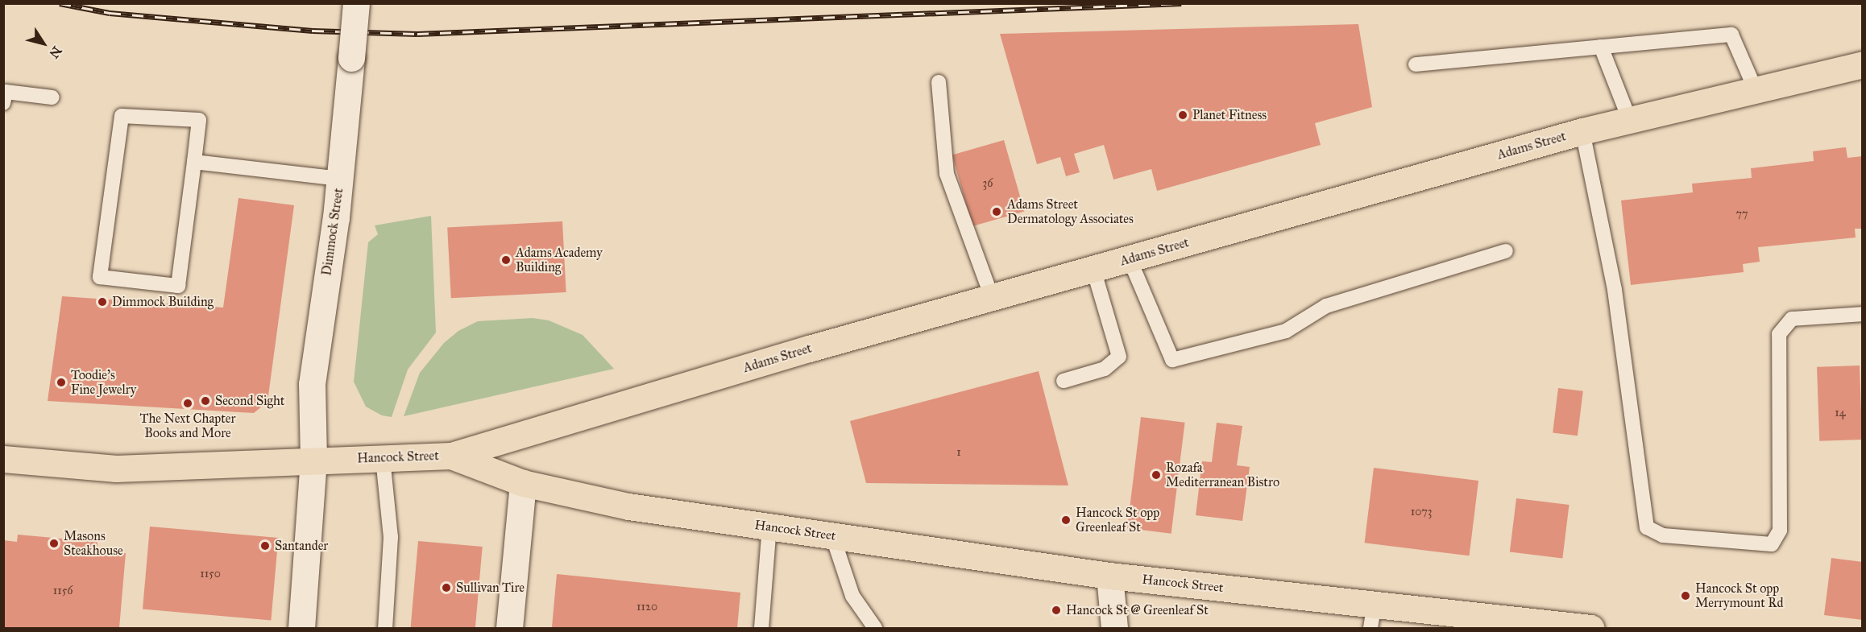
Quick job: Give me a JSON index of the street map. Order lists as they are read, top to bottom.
{
  "streets": {
    "main road": ["Adams Street", "Hancock Street"],
    "street": ["Dimmock Street"]
  },
  "crossings": [
    ["Adams Street", "Hancock Street"],
    ["Dimmock Street", "Hancock Street"]
  ],
  "places": [
    "Planet Fitness",
    "Adams Street Dermatology Associates",
    "Adams Academy Building",
    "Dimmock Building",
    "Toodie's Fine Jewelry",
    "Second Sight",
    "The Next Chapter Books and More",
    "Rozafa Mediterranean Bistro",
    "Hancock St opp Greenleaf St",
    "Masons Steakhouse",
    "Santander",
    "Sullivan Tire",
    "Hancock St opp Merrymount Rd",
    "Hancock St @ Greenleaf St"
  ],
  "house_numbers": [
    "36",
    "77",
    "14",
    "1",
    "1073",
    "1150",
    "1156",
    "1120"
  ],
  "north": "bottom right"
}
